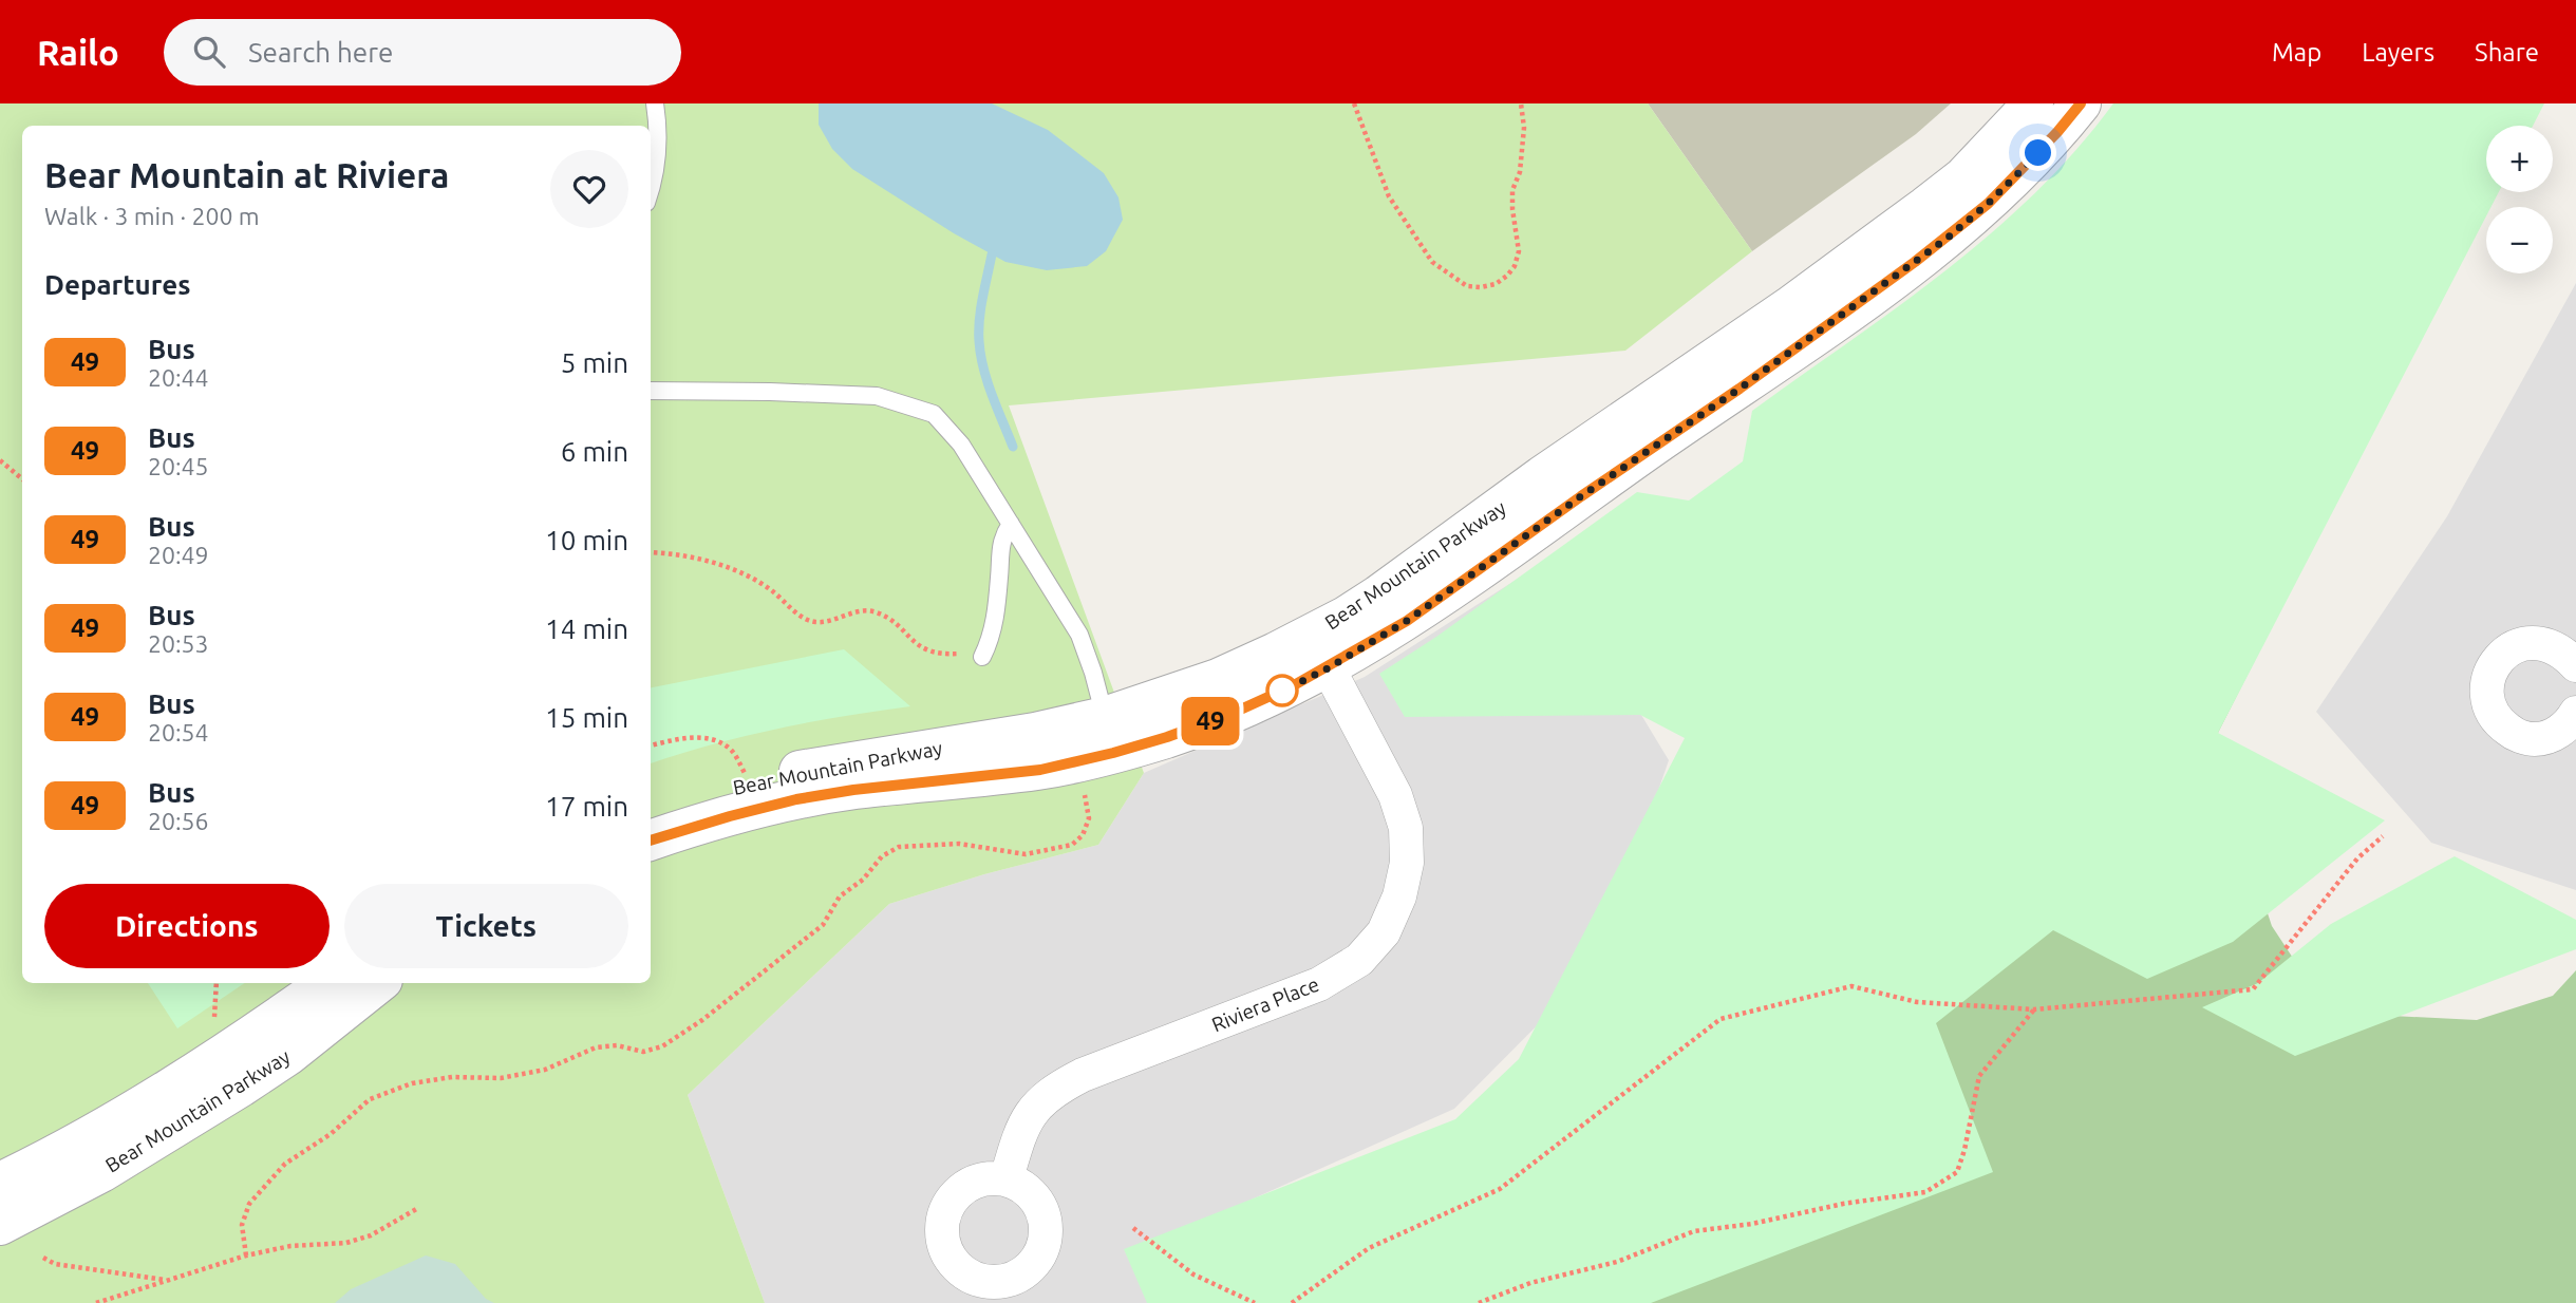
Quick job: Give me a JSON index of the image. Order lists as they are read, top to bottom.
{
  "streets": {
    "street": ["Bear Mountain Parkway", "Riviera Place"]
  },
  "crossings": [
    ["Bear Mountain Parkway", "Riviera Place"]
  ],
  "lines": ["bus line 49"],
  "page": {
    "header": "Railo",
    "search": "Search here",
    "nav": ["Map", "Layers", "Share"],
    "on_map": "49",
    "map_buttons": ["+", "−"],
    "heading": [
      ["Bear Mountain at Riviera", "Walk · 3 min · 200 m"],
      "Departures"
    ],
    "list": [
      {
        "mark": "49",
        "name": "Bus",
        "note": "20:44",
        "value": "5 min"
      },
      {
        "mark": "49",
        "name": "Bus",
        "note": "20:45",
        "value": "6 min"
      },
      {
        "mark": "49",
        "name": "Bus",
        "note": "20:49",
        "value": "10 min"
      },
      {
        "mark": "49",
        "name": "Bus",
        "note": "20:53",
        "value": "14 min"
      },
      {
        "mark": "49",
        "name": "Bus",
        "note": "20:54",
        "value": "15 min"
      },
      {
        "mark": "49",
        "name": "Bus",
        "note": "20:56",
        "value": "17 min"
      }
    ],
    "buttons": ["Directions", "Tickets"]
  }
}
